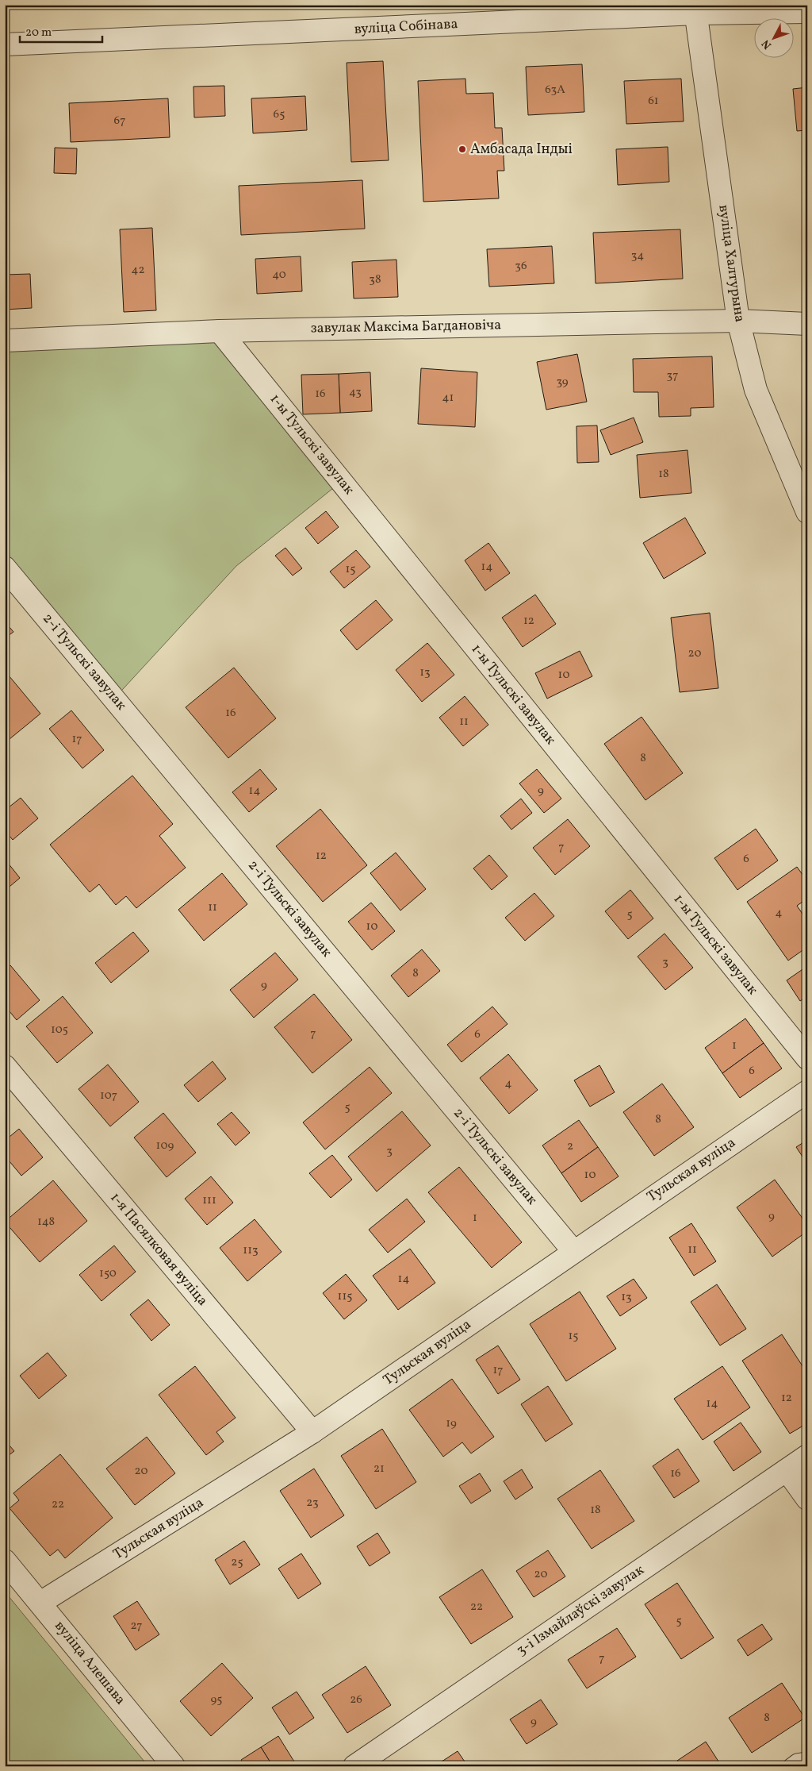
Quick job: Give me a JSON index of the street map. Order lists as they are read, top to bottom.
{
  "streets": {
    "street": [
      "вуліца Собінава",
      "вуліца Халтурына",
      "завулак Максіма Багдановіча",
      "1-ы Тульскі завулак",
      "2-і Тульскі завулак",
      "Тульская вуліца",
      "1-я Пасялковая вуліца",
      "3-і Ізмайлаўскі завулак",
      "вуліца Алешава"
    ]
  },
  "crossings": [
    ["вуліца Собінава", "вуліца Халтурына"],
    ["вуліца Халтурына", "завулак Максіма Багдановіча"],
    ["завулак Максіма Багдановіча", "1-ы Тульскі завулак"],
    ["2-і Тульскі завулак", "Тульская вуліца"],
    ["Тульская вуліца", "1-я Пасялковая вуліца"],
    ["Тульская вуліца", "вуліца Алешава"]
  ],
  "places": ["Амбасада Індыі"],
  "house_numbers": [
    "63А",
    "61",
    "65",
    "67",
    "34",
    "36",
    "42",
    "40",
    "38",
    "37",
    "39",
    "43",
    "16",
    "41",
    "18",
    "14",
    "15",
    "12",
    "20",
    "13",
    "10",
    "16",
    "11",
    "17",
    "8",
    "14",
    "9",
    "7",
    "12",
    "6",
    "11",
    "4",
    "5",
    "10",
    "3",
    "8",
    "9",
    "105",
    "7",
    "6",
    "1",
    "6",
    "4",
    "107",
    "5",
    "8",
    "109",
    "2",
    "3",
    "10",
    "111",
    "9",
    "1",
    "148",
    "11",
    "113",
    "150",
    "14",
    "115",
    "13",
    "15",
    "17",
    "12",
    "14",
    "19",
    "21",
    "20",
    "16",
    "23",
    "22",
    "18",
    "25",
    "20",
    "22",
    "5",
    "27",
    "7",
    "95",
    "26",
    "8",
    "9"
  ],
  "scale_bar": "20 m",
  "north": "bottom left"
}
